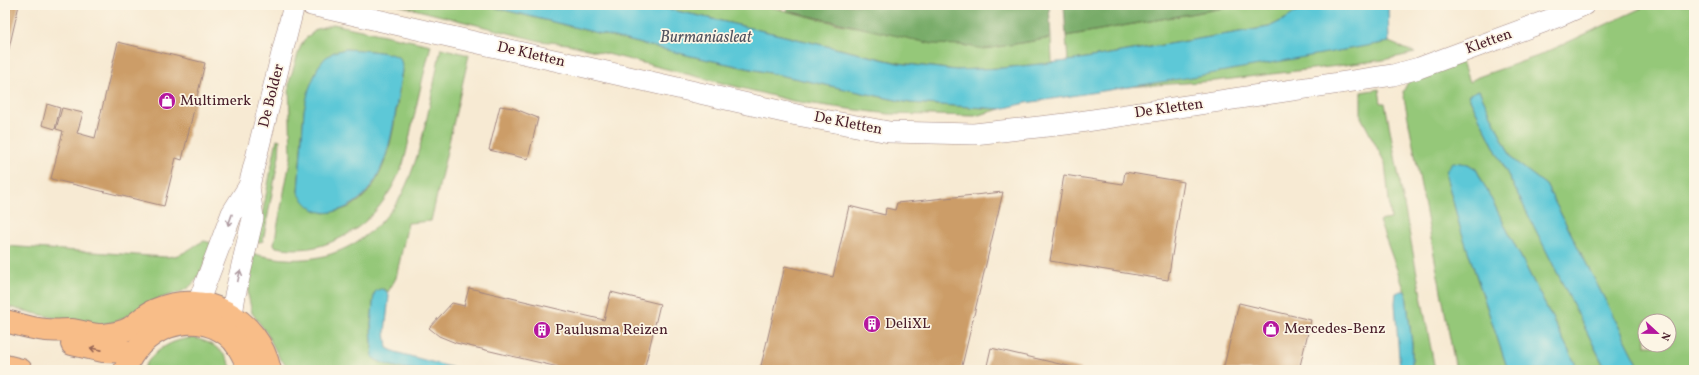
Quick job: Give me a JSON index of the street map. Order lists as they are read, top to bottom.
{
  "streets": {
    "street": ["Kletten", "De Kletten", "De Bolder"]
  },
  "crossings": [
    ["Kletten", "De Kletten"]
  ],
  "water": ["Burmaniasleat"],
  "places": {
    "shop": ["Multimerk", "Mercedes-Benz"],
    "building": ["DeliXL", "Paulusma Reizen"]
  },
  "north": "right"
}
